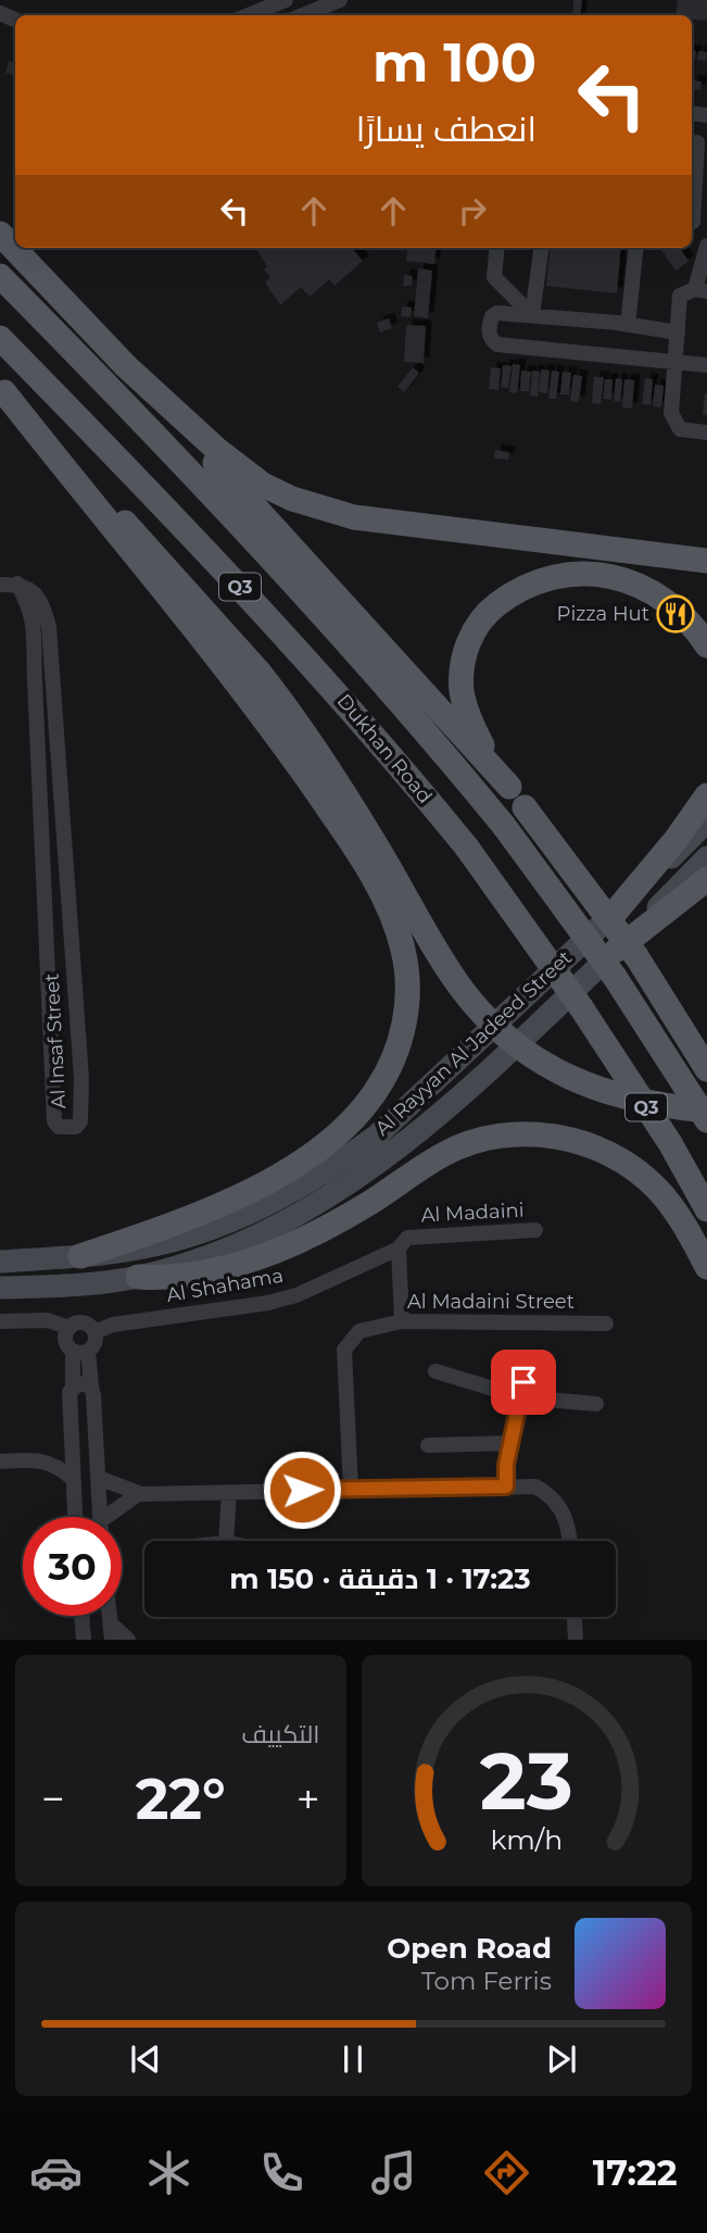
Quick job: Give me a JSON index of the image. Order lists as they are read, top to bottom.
{
  "streets": {
    "main road": ["Q3", "Dukhan Road", "Al Rayyan Al Jadeed Street"],
    "street": [
      "Al Insaf Street",
      "Al Madaini",
      "Al Shahama",
      "Al Madaini Street"
    ]
  },
  "crossings": [
    ["Al Madaini", "Al Shahama"]
  ],
  "places": {
    "restaurant": ["Pizza Hut"]
  },
  "page": {
    "turn": ["100 m", "انعطف يسارًا"],
    "limit": "30",
    "trip": "17:23 · 1 دقيقة · 150 m",
    "tile": "التكييف",
    "heat": ["−", "22°", "+"],
    "song": ["Open Road", "Tom Ferris"],
    "tabs": "17:22",
    "gauge": ["23", "km/h"]
  }
}
